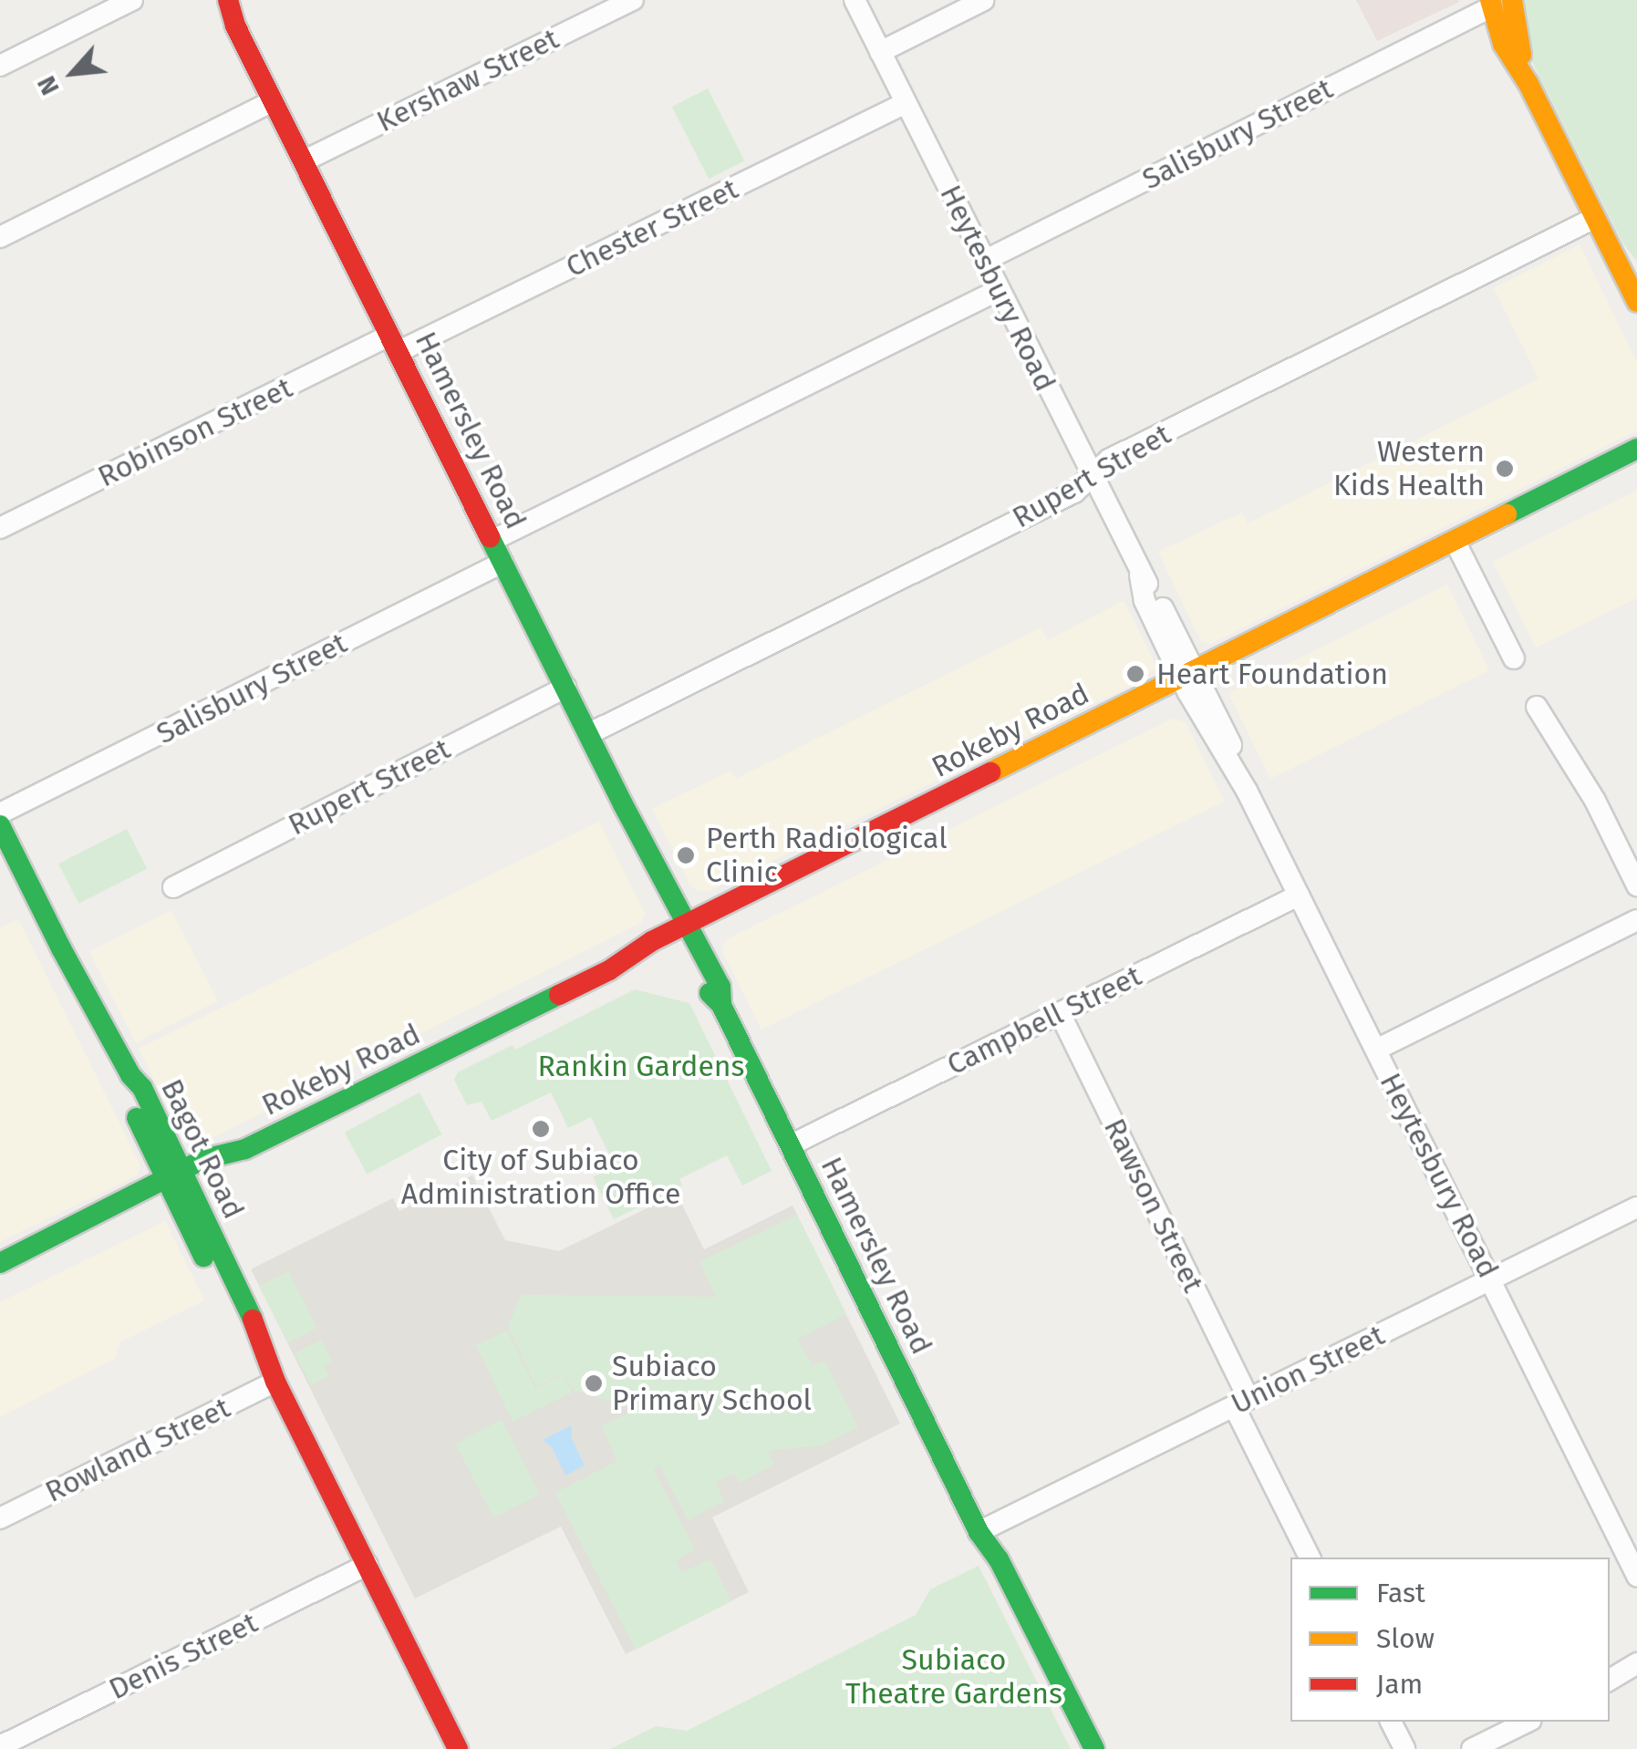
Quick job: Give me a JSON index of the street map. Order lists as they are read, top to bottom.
{
  "streets": {
    "main road": ["Hamersley Road", "Rokeby Road", "Bagot Road"],
    "street": [
      "Kershaw Street",
      "Salisbury Street",
      "Chester Street",
      "Heytesbury Road",
      "Robinson Street",
      "Rupert Street",
      "Campbell Street",
      "Rawson Street",
      "Union Street",
      "Rowland Street",
      "Denis Street"
    ]
  },
  "crossings": [
    ["Kershaw Street", "Hamersley Road"],
    ["Salisbury Street", "Heytesbury Road"],
    ["Salisbury Street", "Hamersley Road"],
    ["Chester Street", "Heytesbury Road"],
    ["Chester Street", "Hamersley Road"],
    ["Chester Street", "Robinson Street"],
    ["Heytesbury Road", "Rupert Street"],
    ["Heytesbury Road", "Rokeby Road"],
    ["Heytesbury Road", "Campbell Street"],
    ["Heytesbury Road", "Union Street"],
    ["Hamersley Road", "Robinson Street"],
    ["Hamersley Road", "Rupert Street"],
    ["Hamersley Road", "Rokeby Road"],
    ["Hamersley Road", "Campbell Street"],
    ["Hamersley Road", "Union Street"],
    ["Rokeby Road", "Bagot Road"],
    ["Campbell Street", "Rawson Street"],
    ["Bagot Road", "Rowland Street"],
    ["Bagot Road", "Denis Street"],
    ["Rawson Street", "Union Street"]
  ],
  "parks": ["Rankin Gardens", "Subiaco Theatre Gardens"],
  "places": [
    "Western Kids Health",
    "Heart Foundation",
    "Perth Radiological Clinic",
    "City of Subiaco Administration Office",
    "Subiaco Primary School"
  ],
  "legend": ["Fast", "Slow", "Jam"],
  "north": "bottom left"
}
